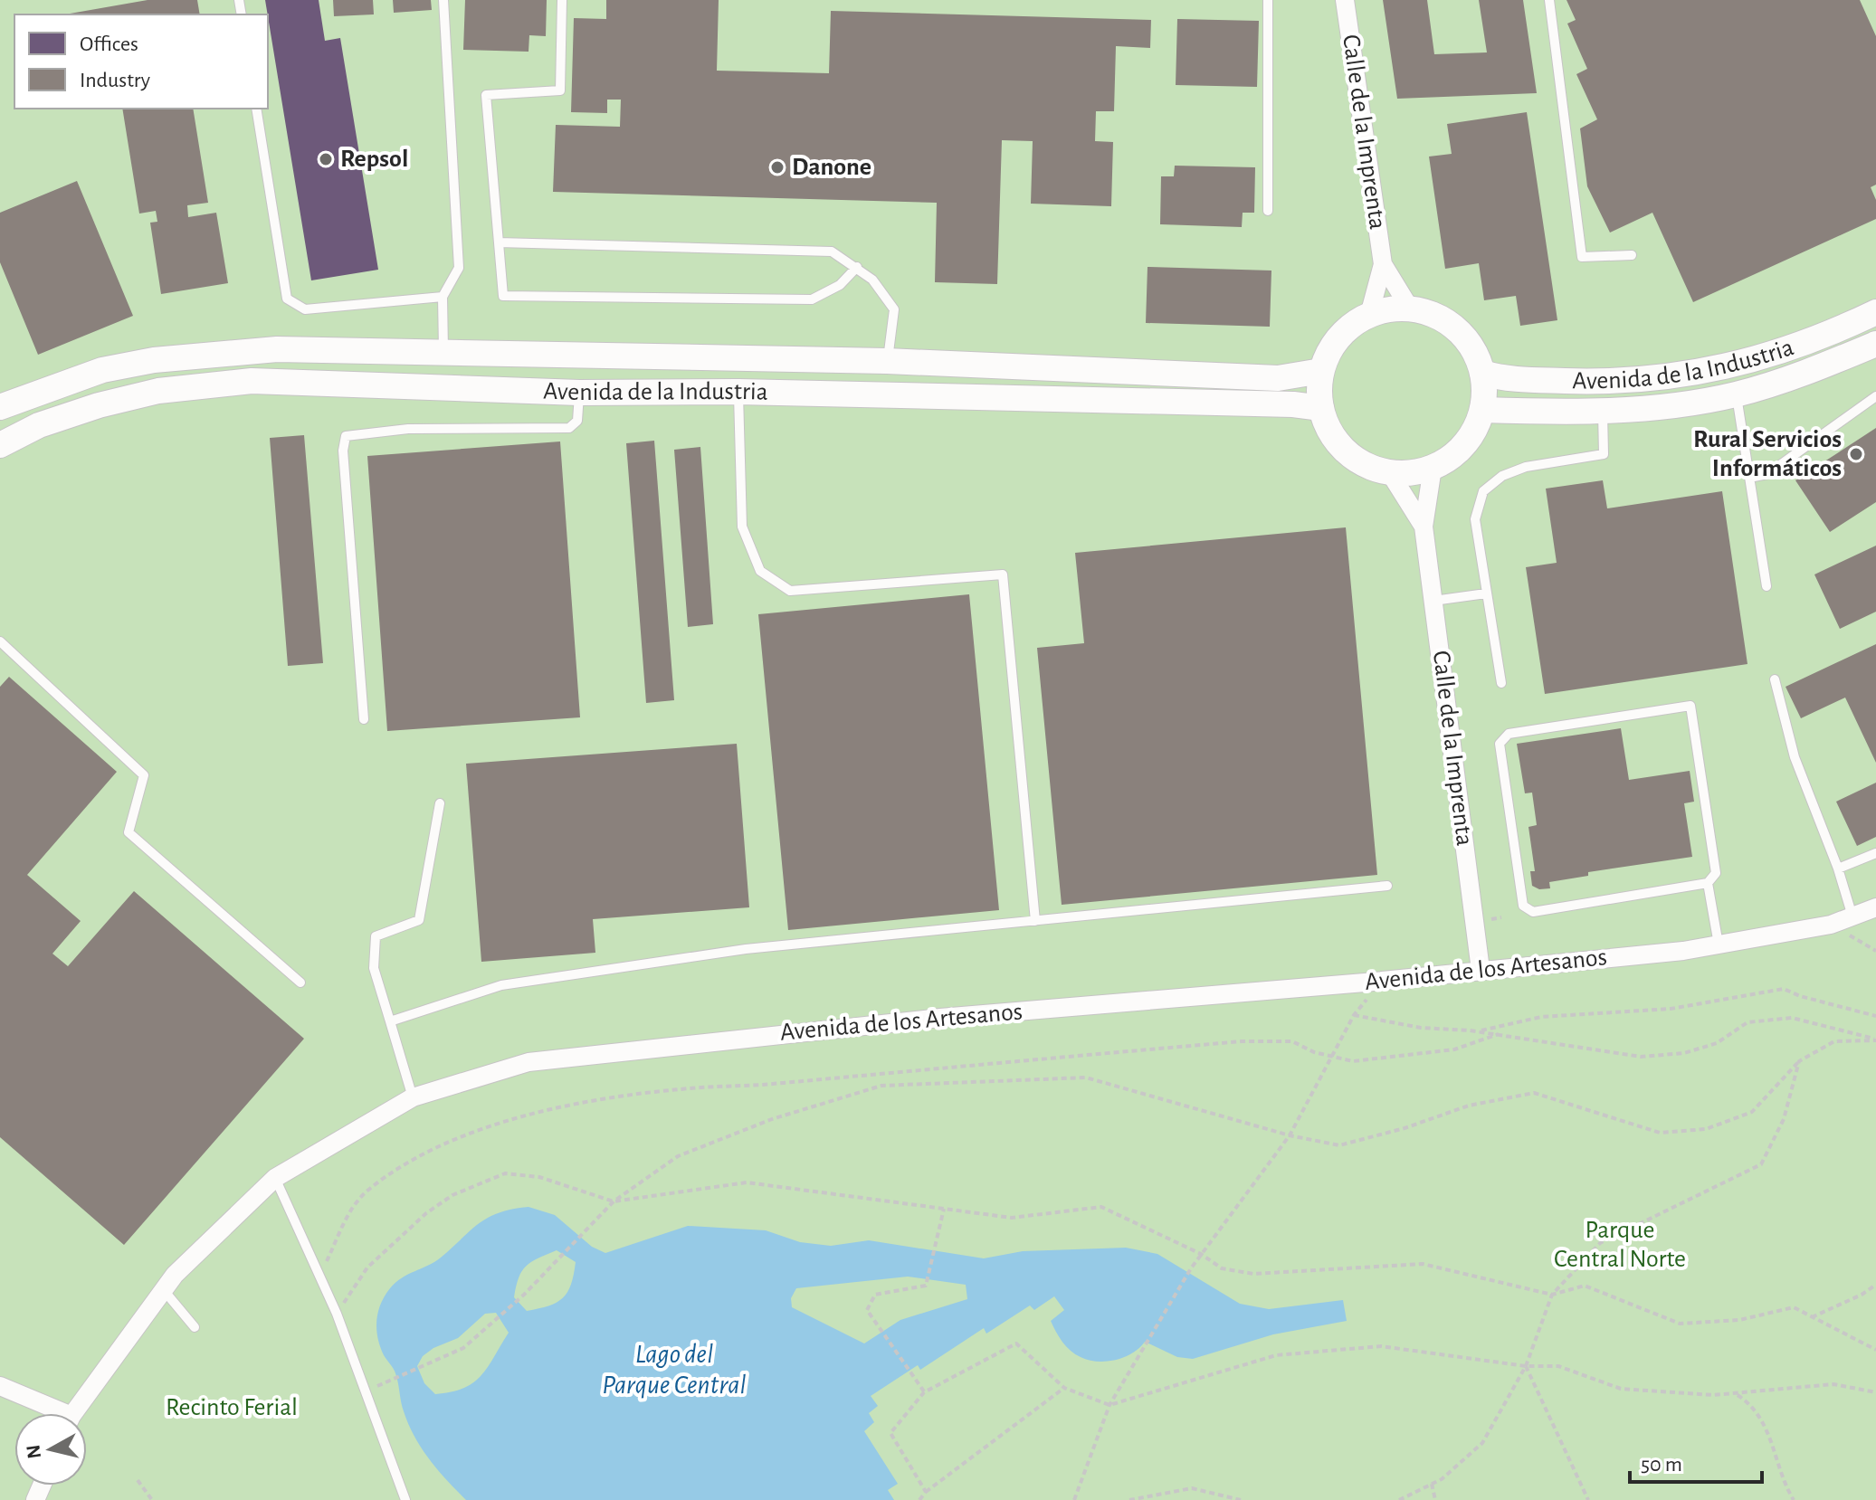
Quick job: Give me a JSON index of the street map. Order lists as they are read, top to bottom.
{
  "streets": {
    "street": ["Calle de la Imprenta", "Avenida de la Industria", "Avenida de los Artesanos"]
  },
  "crossings": [
    ["Calle de la Imprenta", "Avenida de la Industria"],
    ["Calle de la Imprenta", "Avenida de los Artesanos"]
  ],
  "water": ["Lago del Parque Central"],
  "parks": ["Parque Central Norte", "Recinto Ferial"],
  "places": ["Repsol", "Danone", "Rural Servicios Informáticos"],
  "legend": ["Offices", "Industry"],
  "scale_bar": "50 m",
  "north": "left"
}
